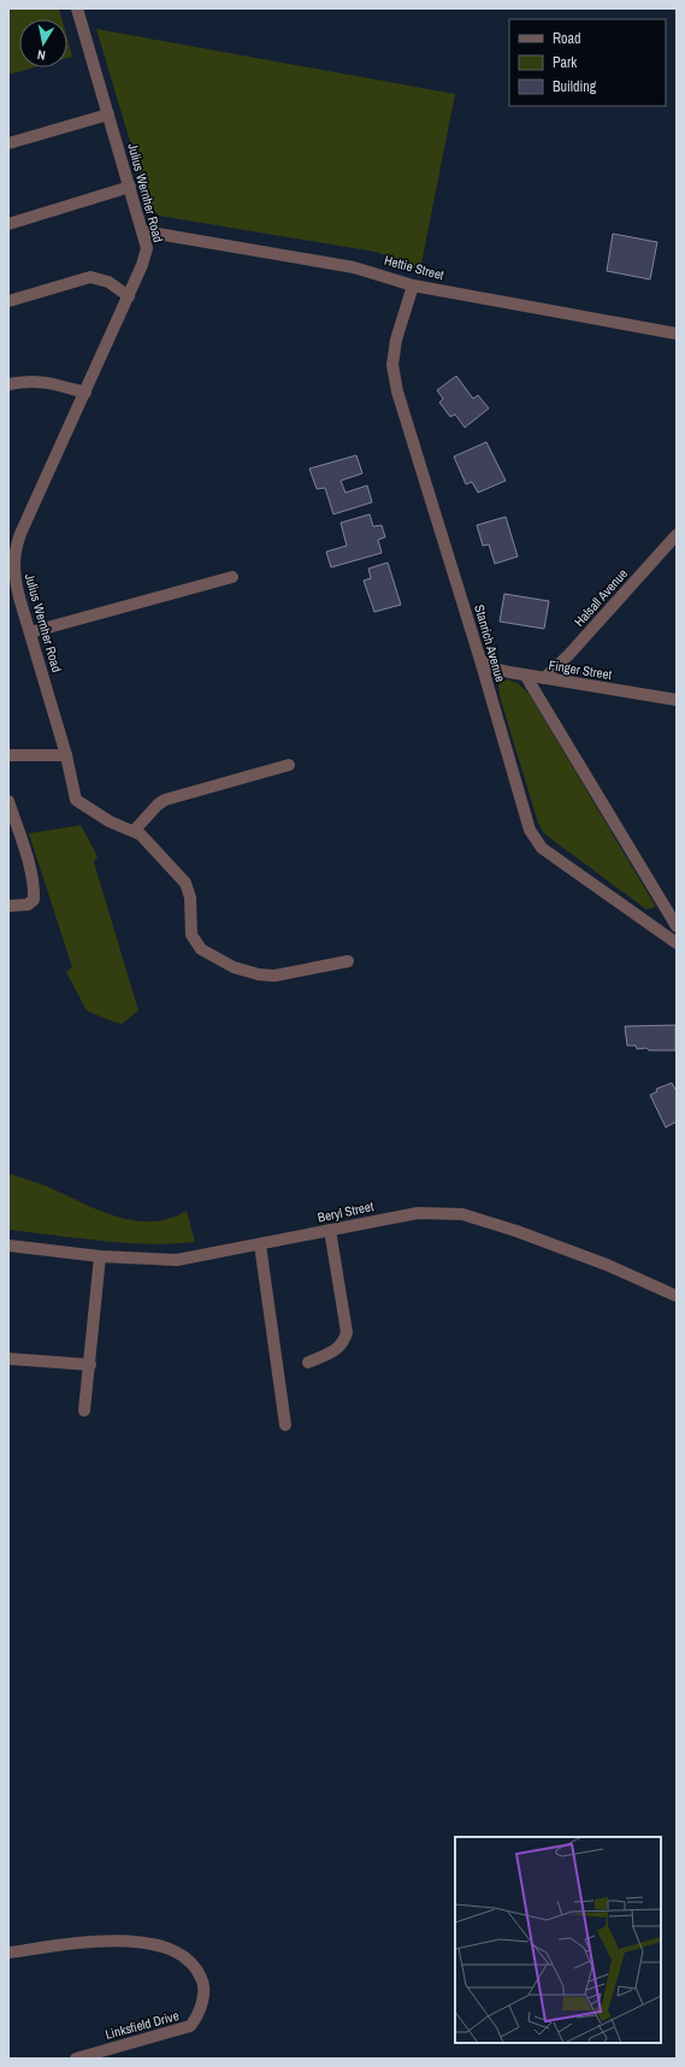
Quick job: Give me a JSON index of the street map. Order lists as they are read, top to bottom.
{
  "streets": {
    "street": [
      "Julius Wernher Road",
      "Hettie Street",
      "Halsall Avenue",
      "Stanrich Avenue",
      "Finger Street",
      "Beryl Street",
      "Linksfield Drive"
    ]
  },
  "crossings": [
    ["Julius Wernher Road", "Hettie Street"],
    ["Hettie Street", "Stanrich Avenue"],
    ["Halsall Avenue", "Finger Street"],
    ["Stanrich Avenue", "Finger Street"]
  ],
  "legend": ["Road", "Park", "Building"],
  "north": "bottom"
}
